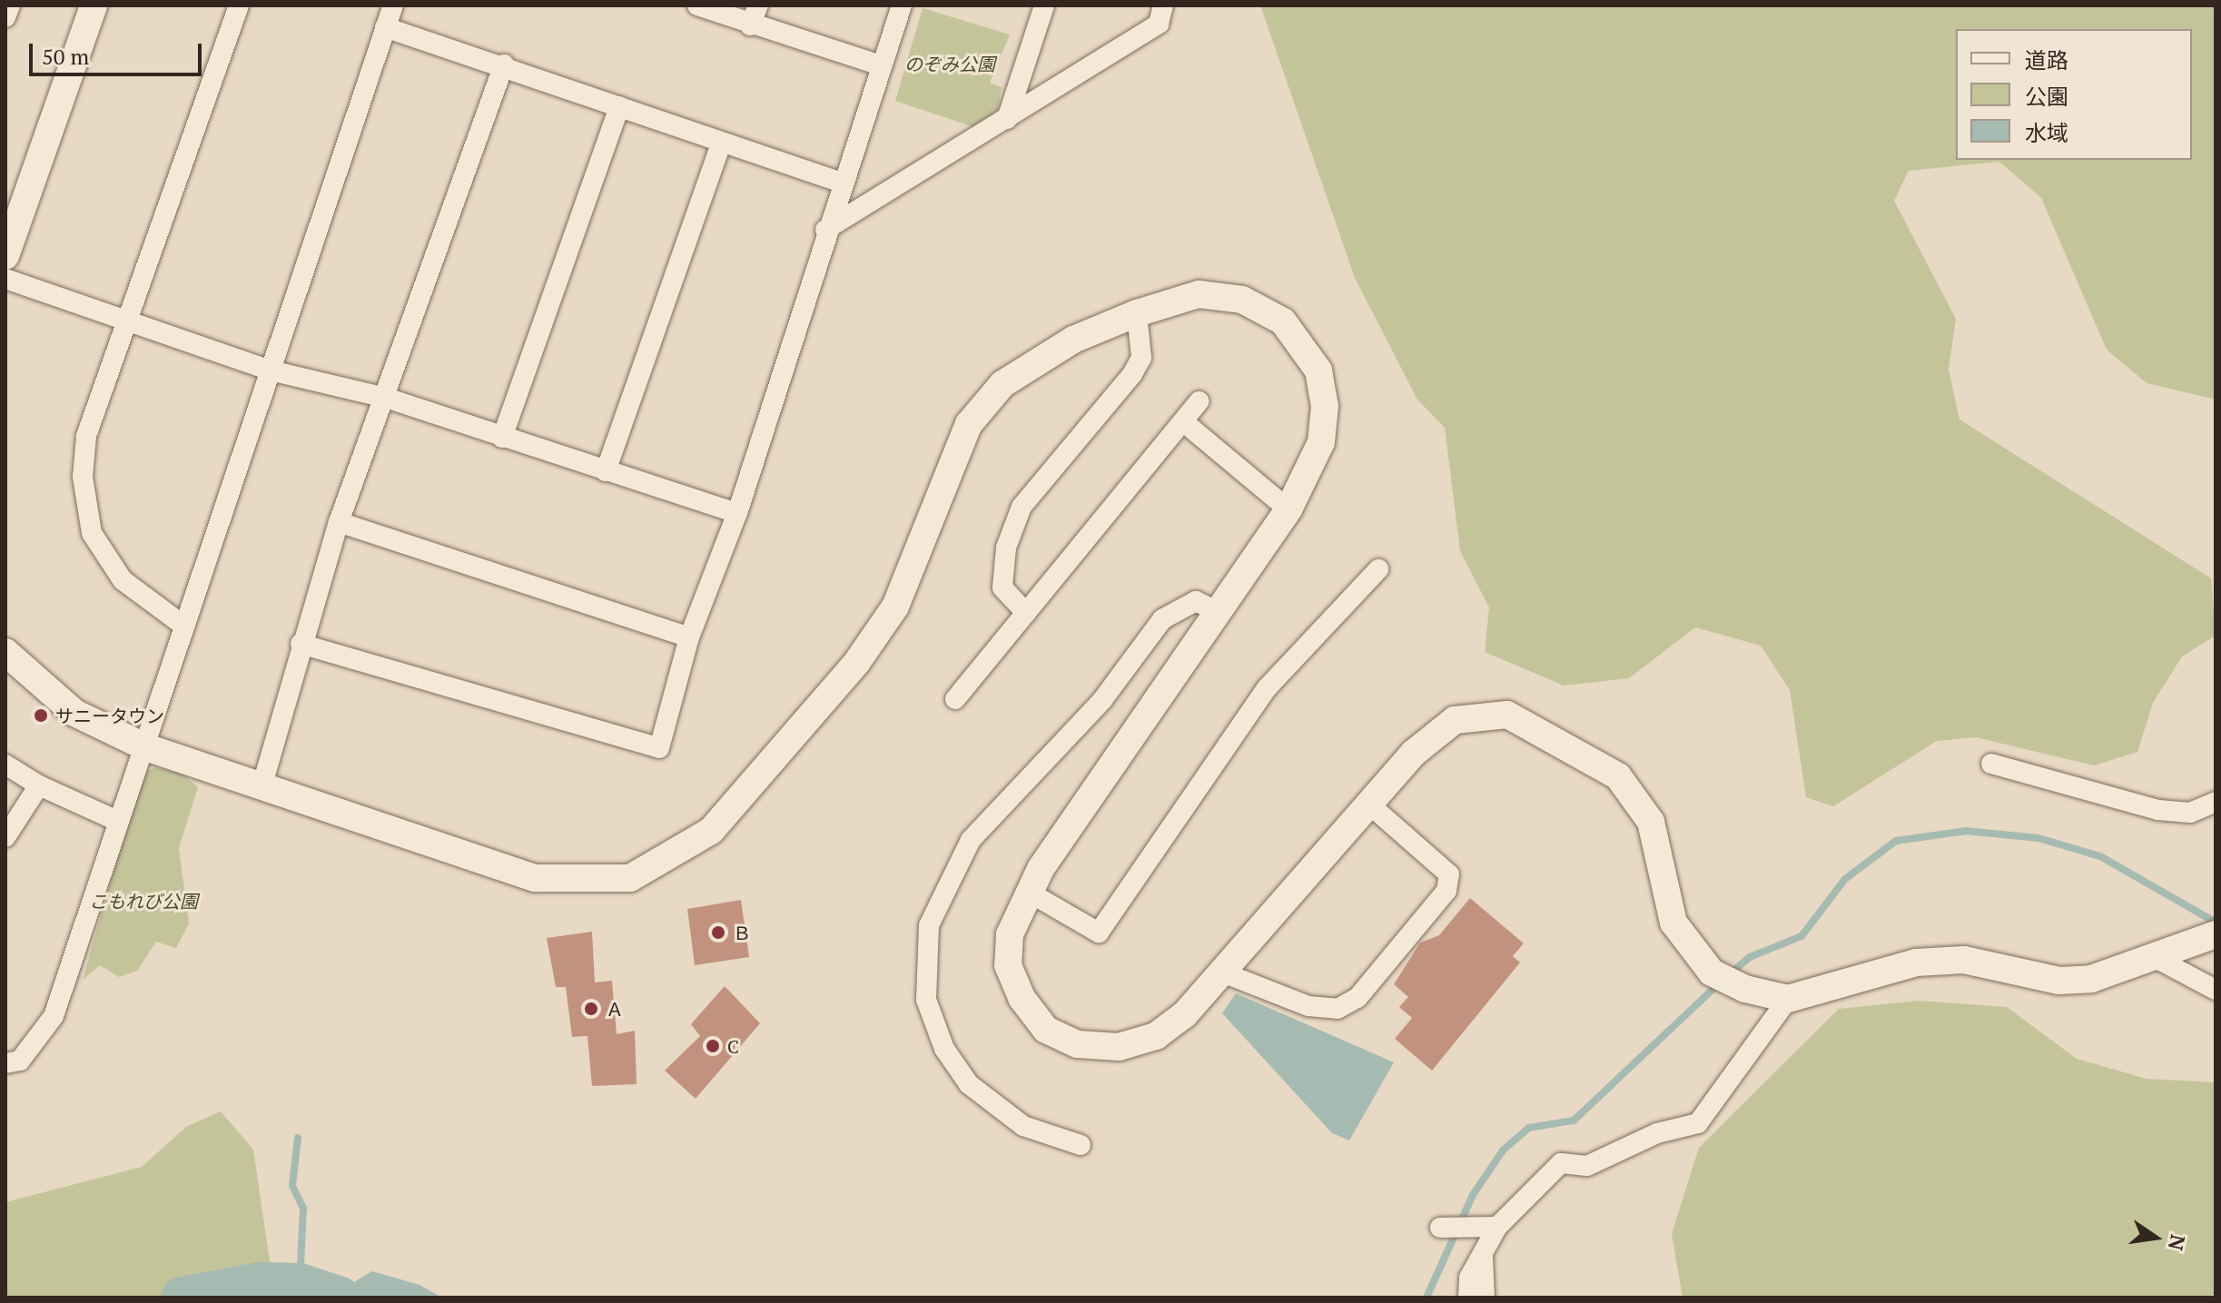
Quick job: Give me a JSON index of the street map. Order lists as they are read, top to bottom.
{
  "parks": ["のぞみ公園", "こもれび公園"],
  "places": [
    "サニータウン",
    "Ｂ",
    "Ａ",
    "C"
  ],
  "legend": ["道路", "公園", "水域"],
  "scale_bar": "50 m",
  "north": "right"
}
